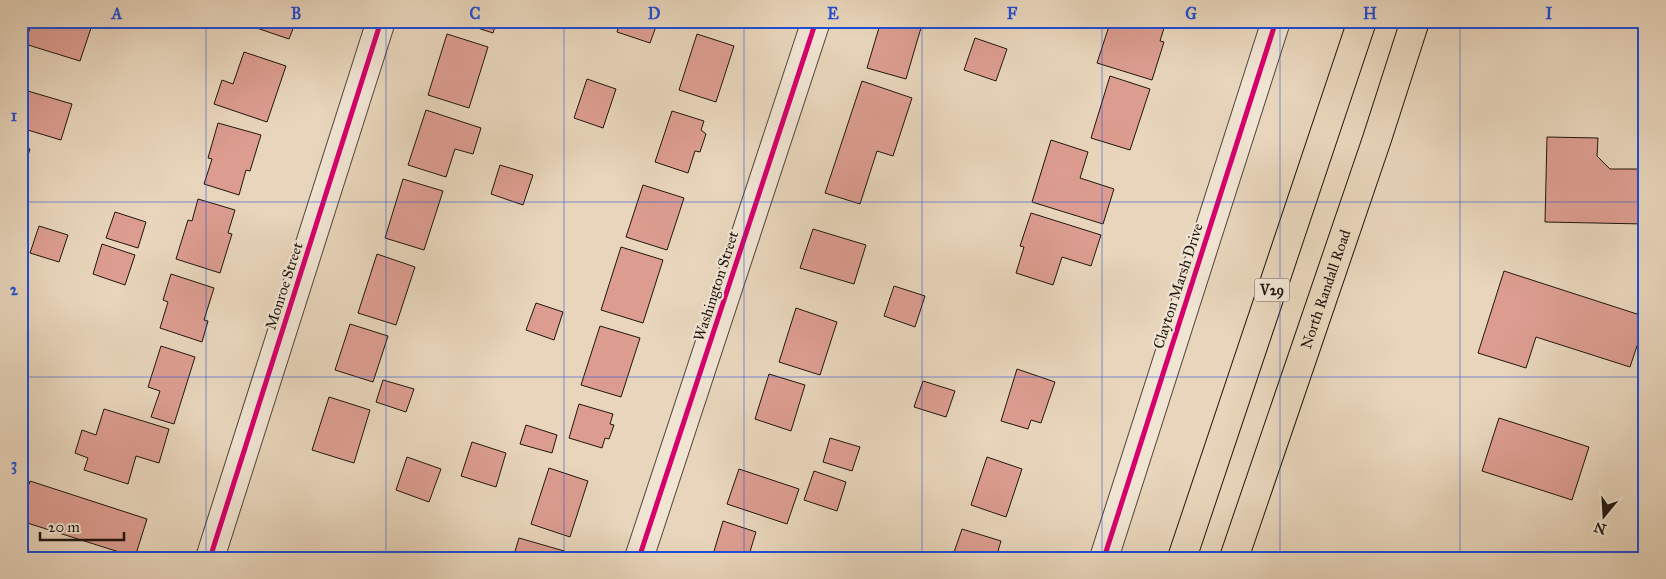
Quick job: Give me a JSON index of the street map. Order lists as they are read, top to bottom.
{
  "streets": {
    "main road": ["V29", "North Randall Road"],
    "street": ["Monroe Street", "Washington Street", "Clayton Marsh Drive"]
  },
  "scale_bar": "20 m",
  "north": "bottom",
  "grid": {
    "columns": [
      "A",
      "B",
      "C",
      "D",
      "E",
      "F",
      "G",
      "H",
      "I"
    ],
    "rows": ["1", "2", "3"]
  }
}
